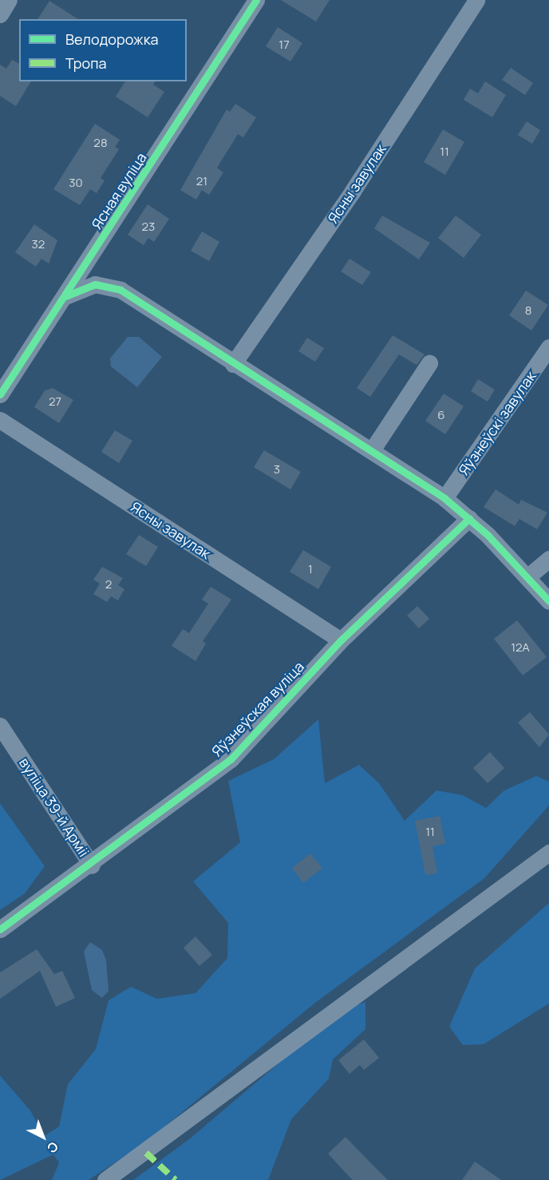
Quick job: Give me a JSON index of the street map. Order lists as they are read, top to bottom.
{
  "streets": {
    "street": [
      "Ясны завулак",
      "Ясная вуліца",
      "Яўзнеўскі завулак",
      "Яўзнеўская вуліца",
      "вуліца 39-й Арміі"
    ]
  },
  "crossings": [
    ["Ясны завулак", "Яўзнеўская вуліца"],
    ["Яўзнеўская вуліца", "вуліца 39-й Арміі"]
  ],
  "house_numbers": [
    "17",
    "28",
    "11",
    "21",
    "30",
    "23",
    "32",
    "8",
    "27",
    "6",
    "3",
    "1",
    "2",
    "12А",
    "11"
  ],
  "legend": ["Велодорожка", "Тропа"],
  "north": "bottom right"
}
